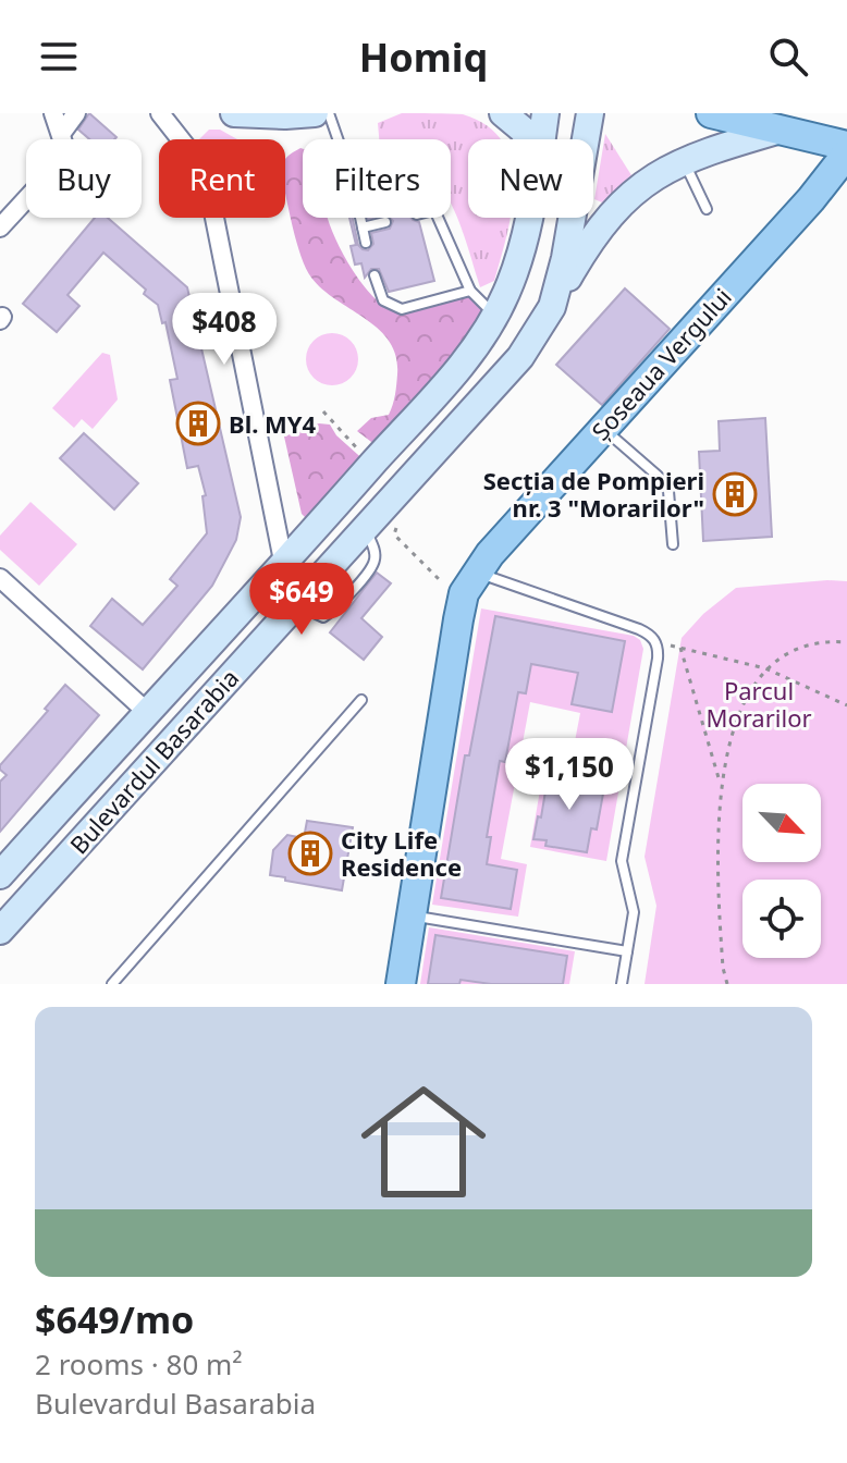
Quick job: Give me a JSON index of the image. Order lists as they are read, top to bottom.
{
  "streets": {
    "main road": ["Șoseaua Vergului", "Bulevardul Basarabia"]
  },
  "parks": ["Parcul Morarilor"],
  "places": {
    "building": ["Bl. MY4", "Secția de Pompieri nr. 3 \"Morarilor\"", "City Life Residence"]
  },
  "north": "bottom right",
  "page": {
    "header": "Homiq",
    "chip": [
      "Buy",
      "Rent",
      "Filters",
      "New"
    ],
    "price": ["$408", "$649", "$1,150"],
    "list": [
      {
        "name": "$649/mo",
        "note": "2 rooms · 80 m² · Bulevardul Basarabia"
      }
    ]
  }
}
